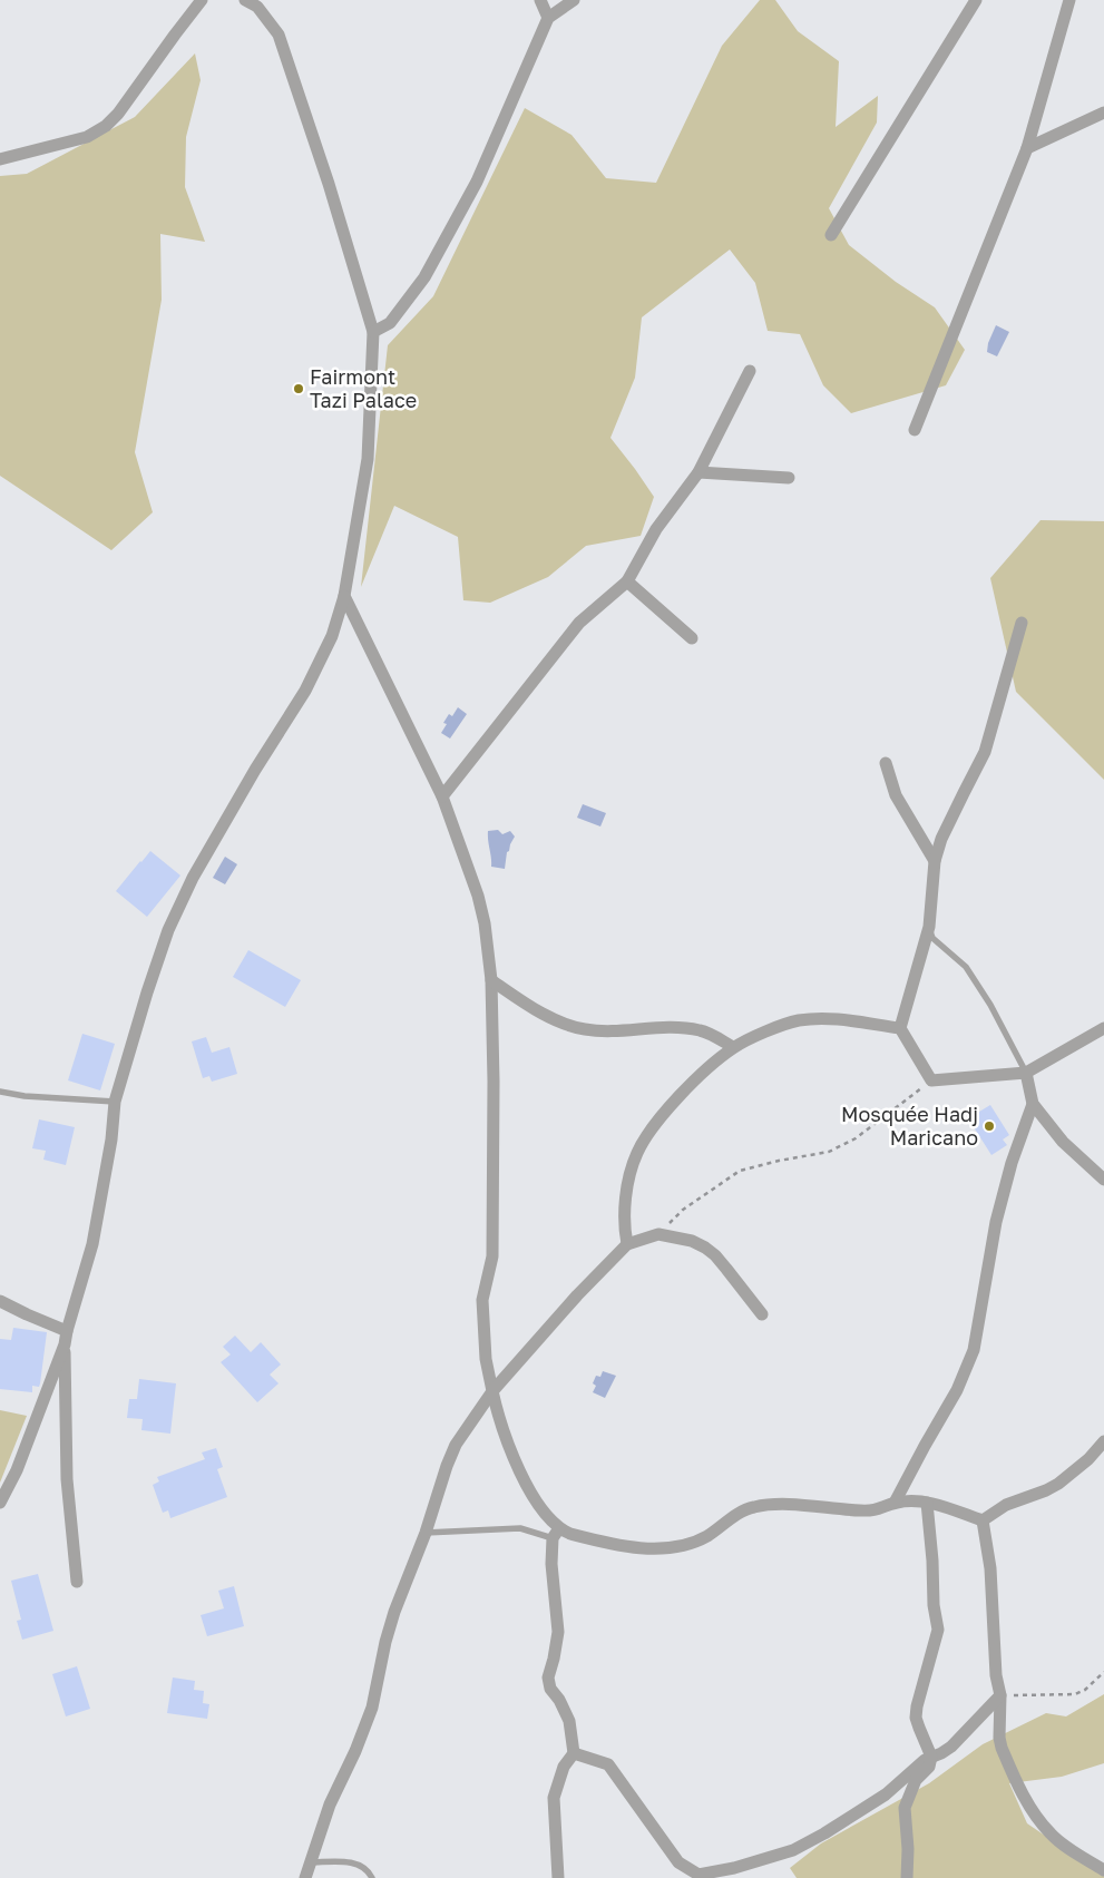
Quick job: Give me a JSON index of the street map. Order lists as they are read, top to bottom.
{
  "places": ["Fairmont Tazi Palace", "Mosquée Hadj Maricano"]
}
